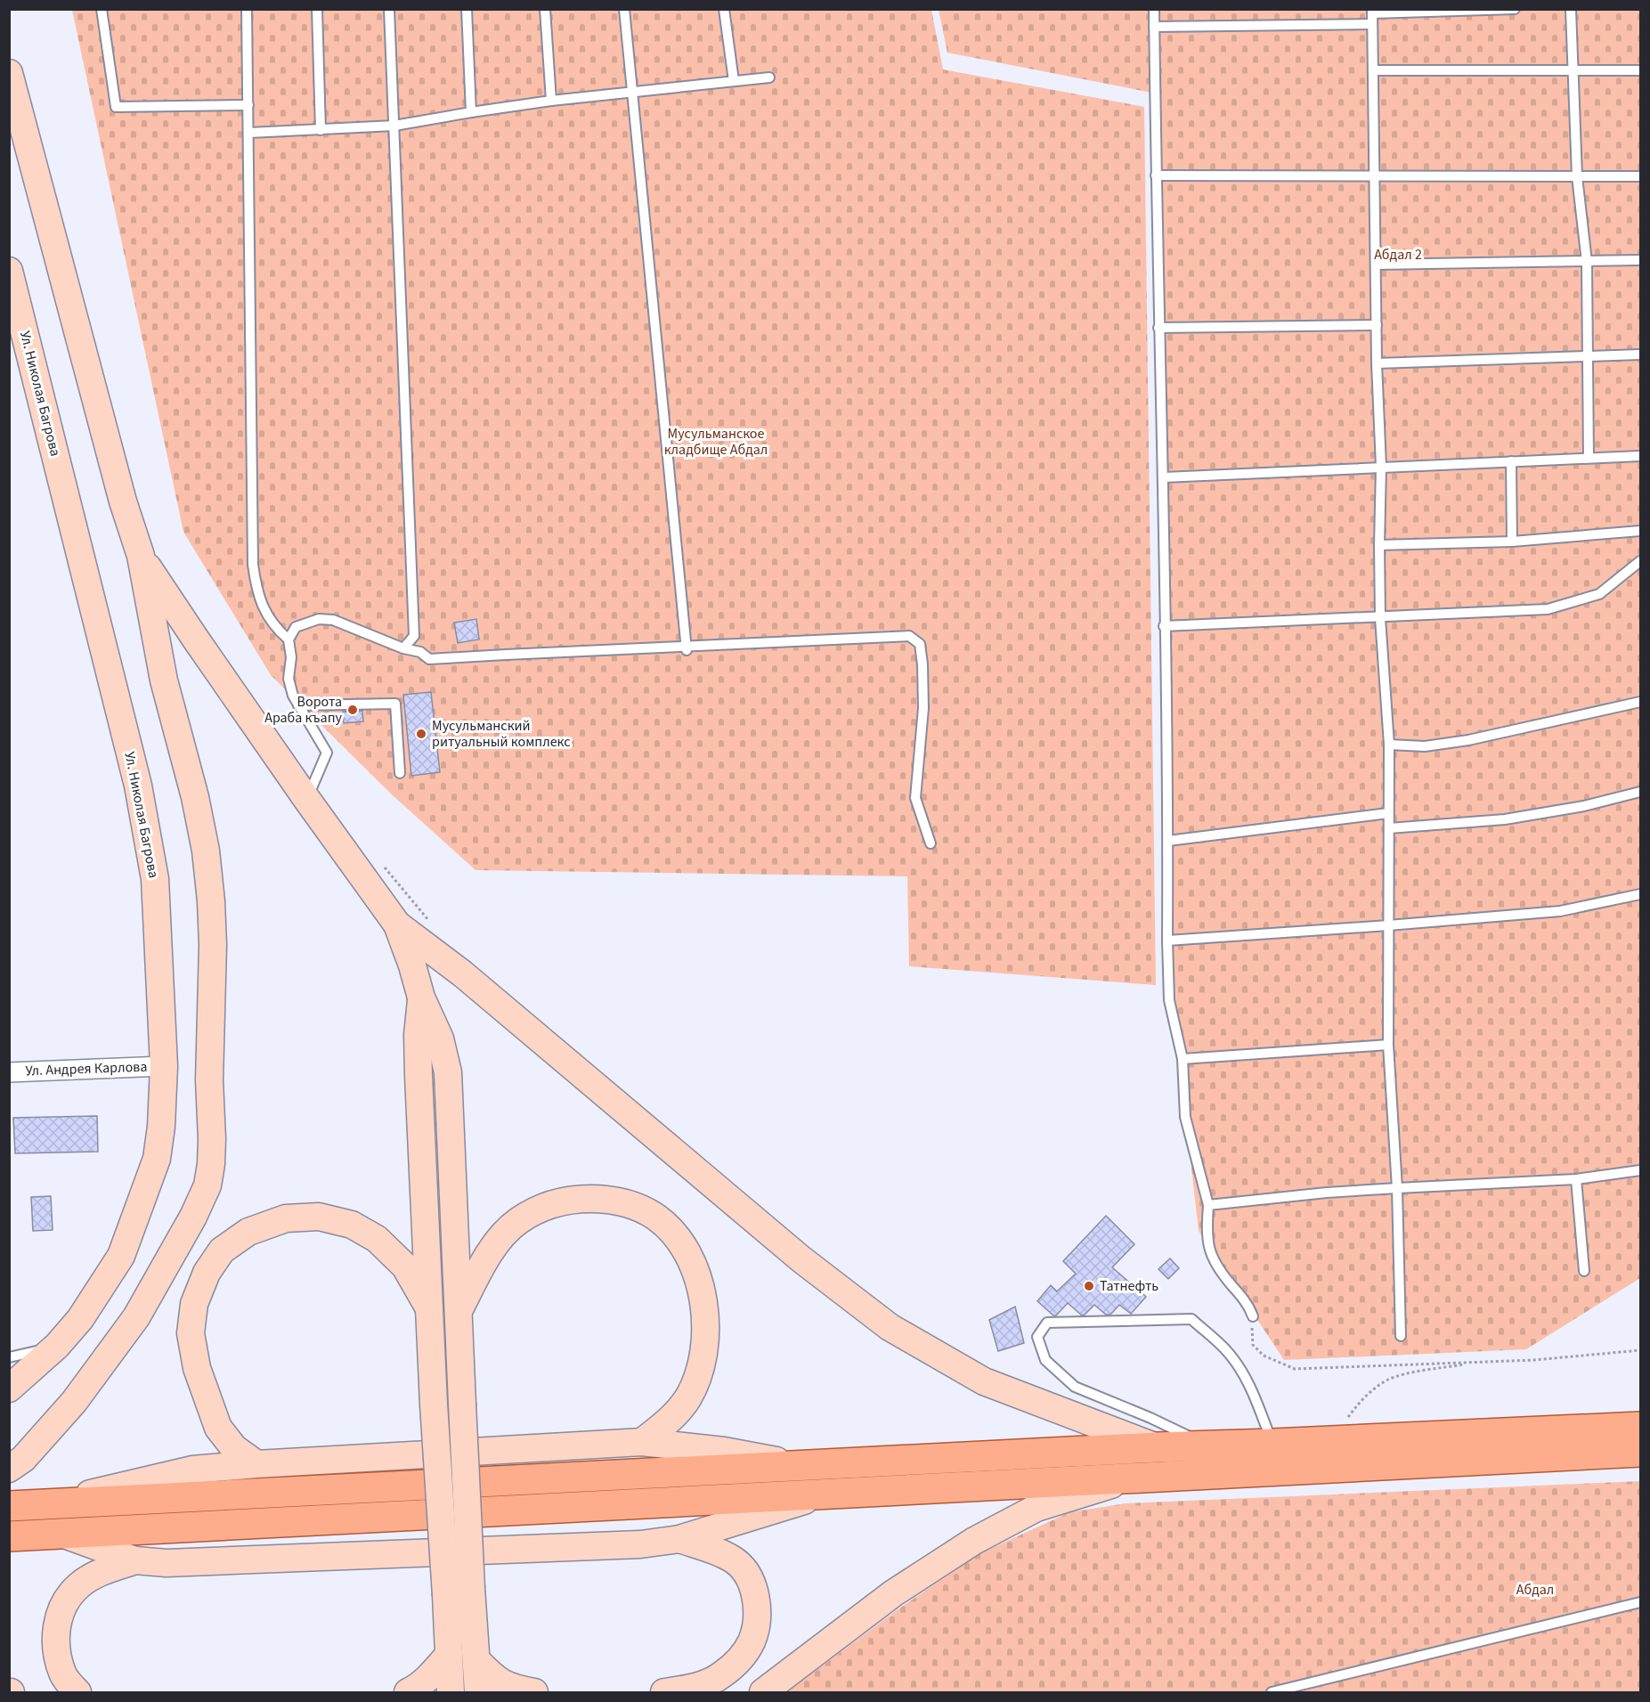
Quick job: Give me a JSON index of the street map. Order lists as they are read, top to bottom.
{
  "streets": {
    "main road": ["Ул. Николая Багрова"],
    "street": ["Ул. Андрея Карлова"]
  },
  "crossings": [
    ["Ул. Николая Багрова", "Ул. Андрея Карлова"]
  ],
  "parks": ["Абдал 2", "Мусульманское кладбище Абдал", "Абдал"],
  "places": ["Ворота Араба къапу", "Мусульманский ритуальный комплекс", "Татнефть"]
}
